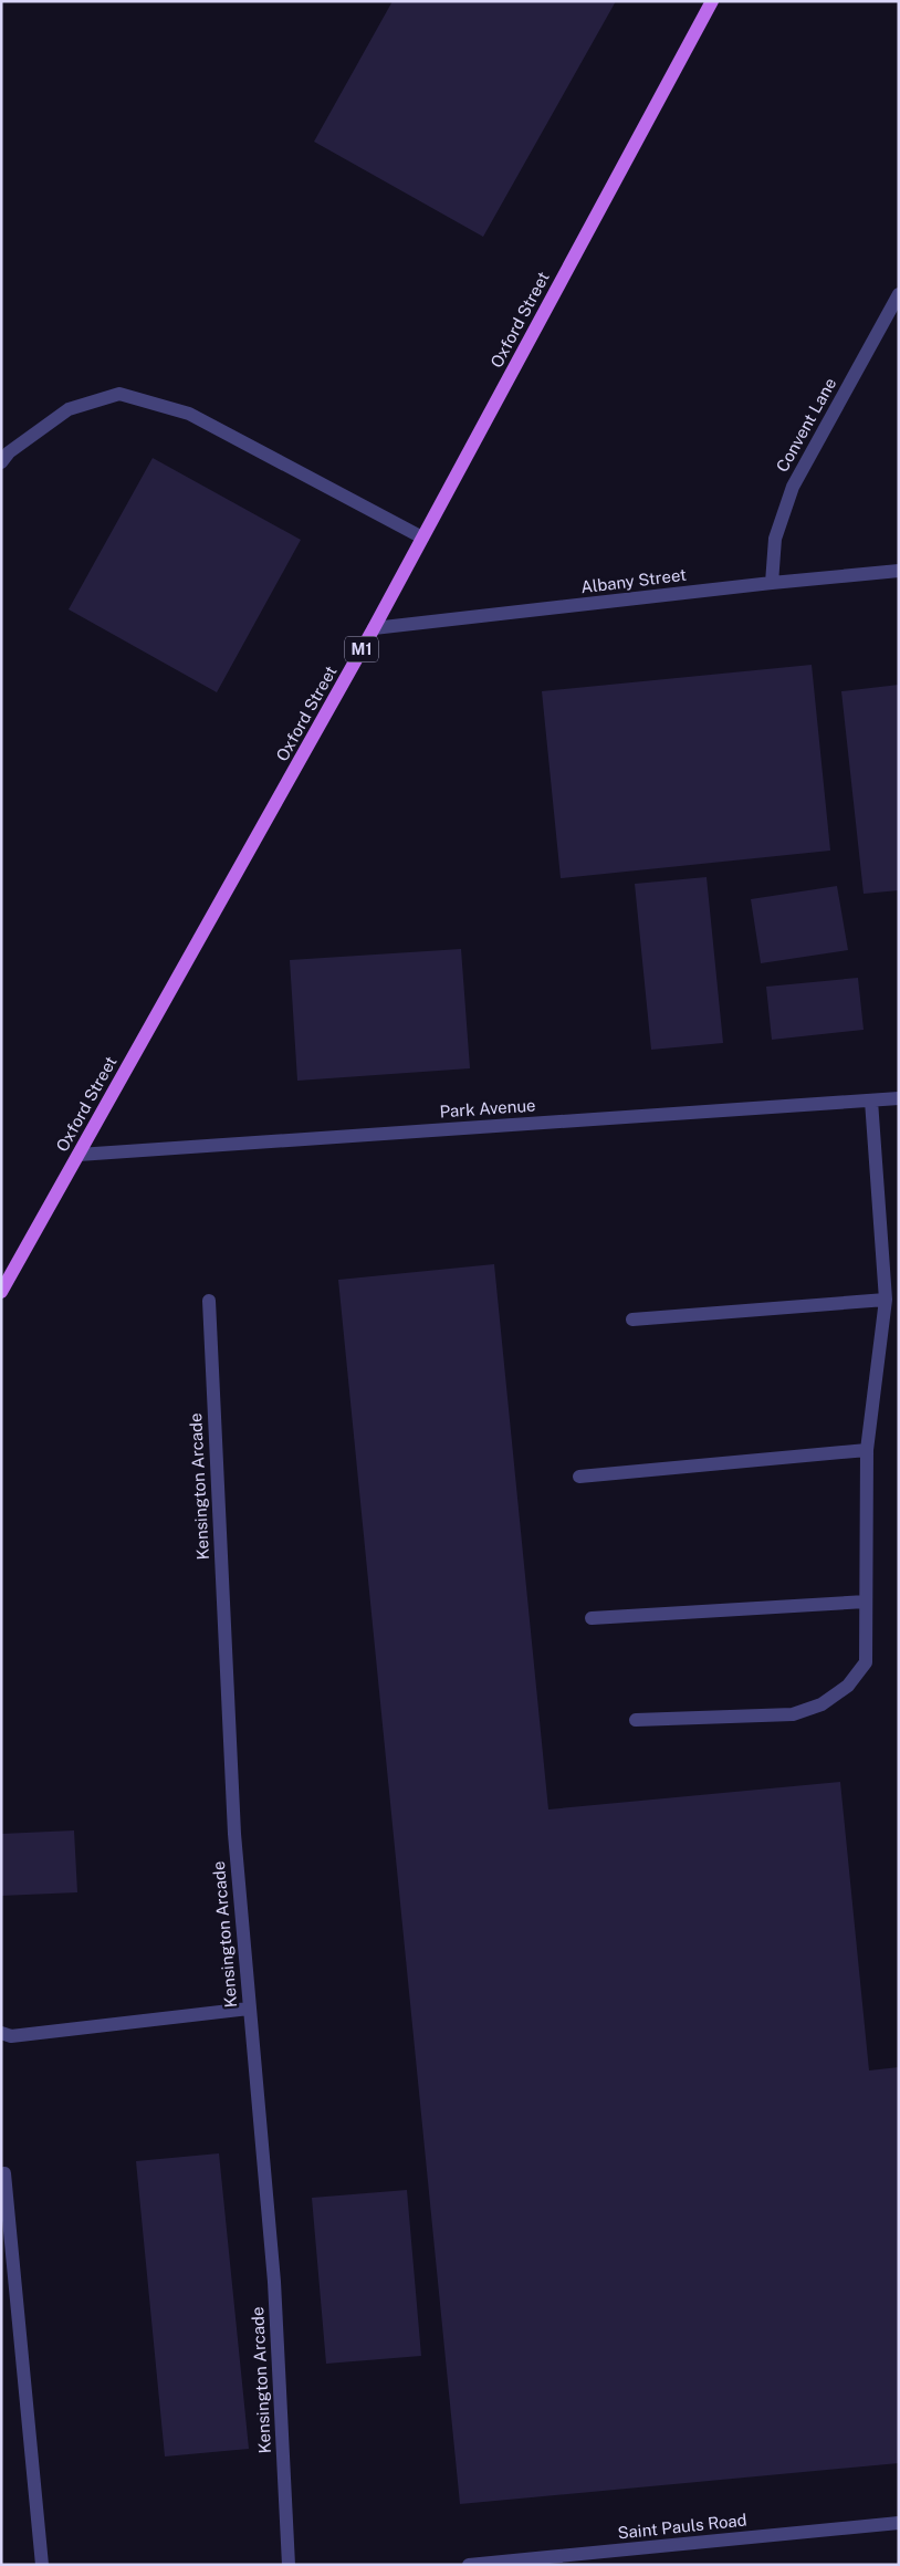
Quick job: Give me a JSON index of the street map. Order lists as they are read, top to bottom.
{
  "streets": {
    "main road": ["Oxford Street", "M1"],
    "street": [
      "Convent Lane",
      "Albany Street",
      "Park Avenue",
      "Kensington Arcade",
      "Saint Pauls Road"
    ]
  },
  "crossings": [
    ["Oxford Street", "Albany Street"],
    ["Oxford Street", "Park Avenue"],
    ["Convent Lane", "Albany Street"]
  ]
}
